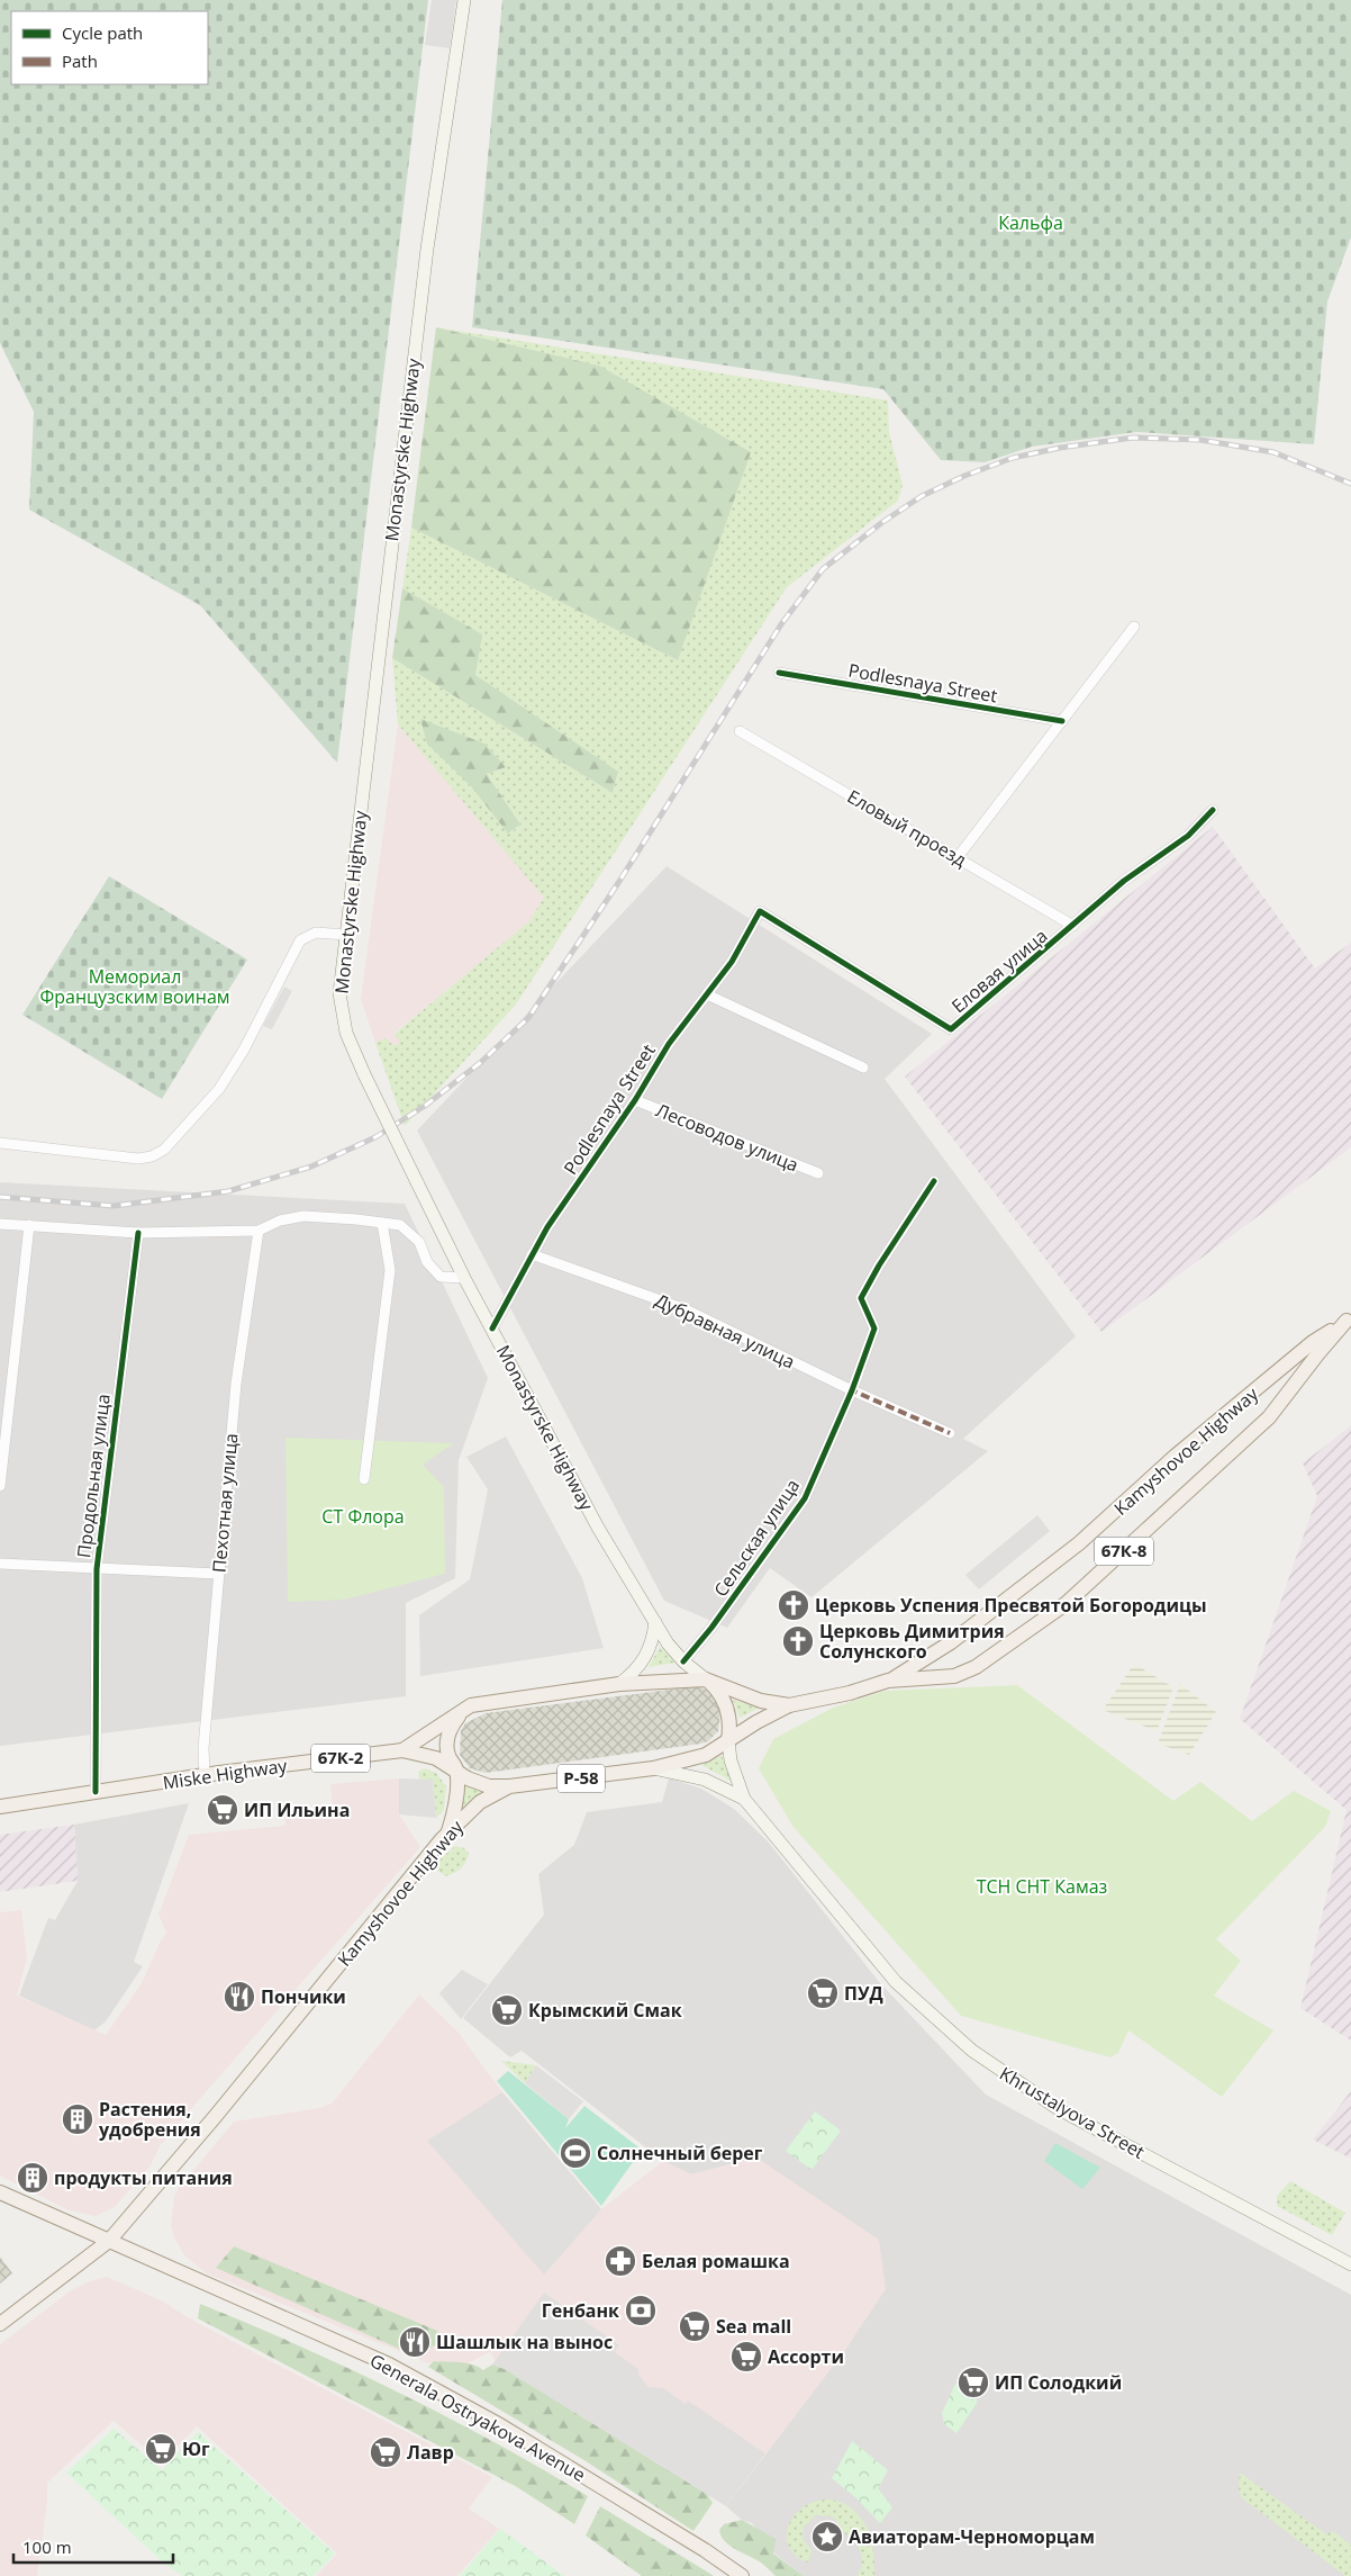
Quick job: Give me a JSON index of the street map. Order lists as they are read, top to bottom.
{
  "streets": {
    "main road": [
      "Monastyrske Highway",
      "Kamyshovoe Highway",
      "67К-8",
      "67К-2",
      "Miske Highway",
      "Р-58",
      "Khrustalyova Street",
      "Generala Ostryakova Avenue"
    ],
    "street": [
      "Podlesnaya Street",
      "Еловый проезд",
      "Еловая улица",
      "Лесоводов улица",
      "Дубравная улица",
      "Продольная улица",
      "Пехотная улица",
      "Сельская улица"
    ]
  },
  "crossings": [
    ["Monastyrske Highway", "Podlesnaya Street"],
    ["Monastyrske Highway", "Kamyshovoe Highway"],
    ["Monastyrske Highway", "Сельская улица"],
    ["Monastyrske Highway", "67К-8"],
    ["Monastyrske Highway", "Khrustalyova Street"],
    ["Podlesnaya Street", "Еловая улица"],
    ["Podlesnaya Street", "Лесоводов улица"],
    ["Podlesnaya Street", "Дубравная улица"],
    ["Еловый проезд", "Еловая улица"],
    ["Дубравная улица", "Сельская улица"],
    ["Kamyshovoe Highway", "67К-8"],
    ["Kamyshovoe Highway", "Miske Highway"],
    ["Kamyshovoe Highway", "Khrustalyova Street"],
    ["Kamyshovoe Highway", "Generala Ostryakova Avenue"],
    ["Продольная улица", "Miske Highway"],
    ["Пехотная улица", "Miske Highway"]
  ],
  "parks": [
    "Кальфа",
    "Мемориал Французским воинам",
    "СТ Флора",
    "ТСН СНТ Камаз"
  ],
  "places": {
    "church": ["Церковь Успения Пресвятой Богородицы", "Церковь Димитрия Солунского"],
    "supermarket": [
      "ИП Ильина",
      "ПУД",
      "Крымский Смак",
      "Sea mall",
      "Ассорти",
      "ИП Солодкий",
      "Юг",
      "Лавр"
    ],
    "restaurant": ["Пончики", "Шашлык на вынос"],
    "building": ["Растения, удобрения", "продукты питания"],
    "sports": ["Солнечный берег"],
    "pharmacy": ["Белая ромашка"],
    "bank": ["Генбанк"],
    "place": ["Авиаторам-Черноморцам"]
  },
  "legend": ["Cycle path", "Path"],
  "scale_bar": "100 m"
}
